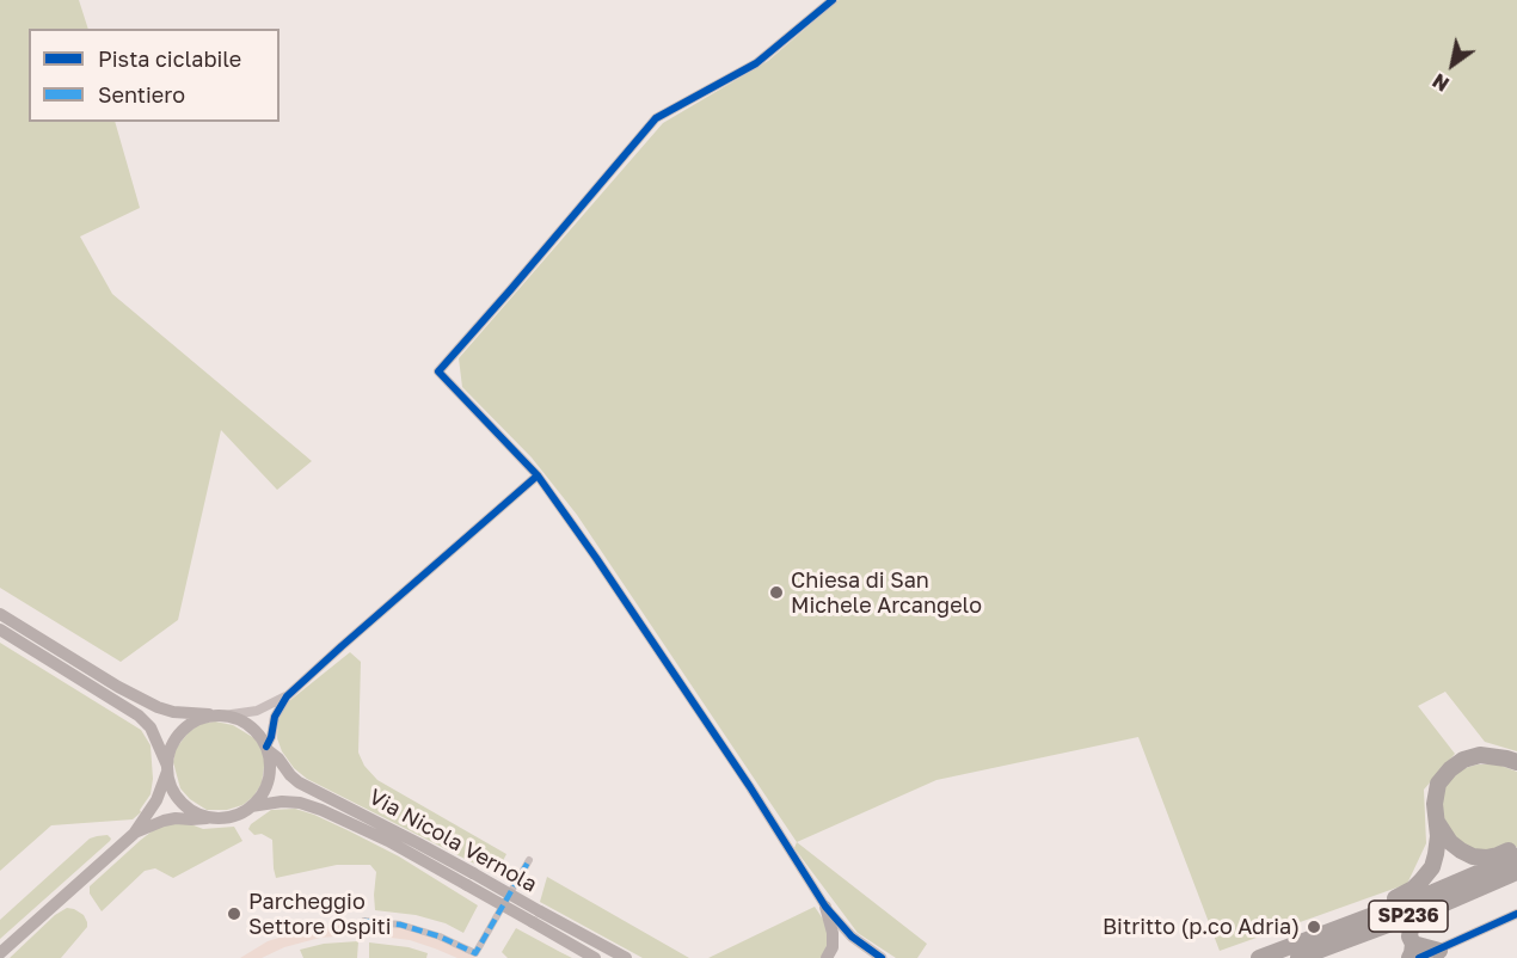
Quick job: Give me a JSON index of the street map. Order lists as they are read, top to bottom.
{
  "streets": {
    "highway": ["SP236"],
    "main road": ["Via Nicola Vernola"]
  },
  "places": ["Chiesa di San Michele Arcangelo", "Parcheggio Settore Ospiti", "Bitritto (p.co Adria)"],
  "legend": ["Pista ciclabile", "Sentiero"],
  "north": "bottom left"
}
